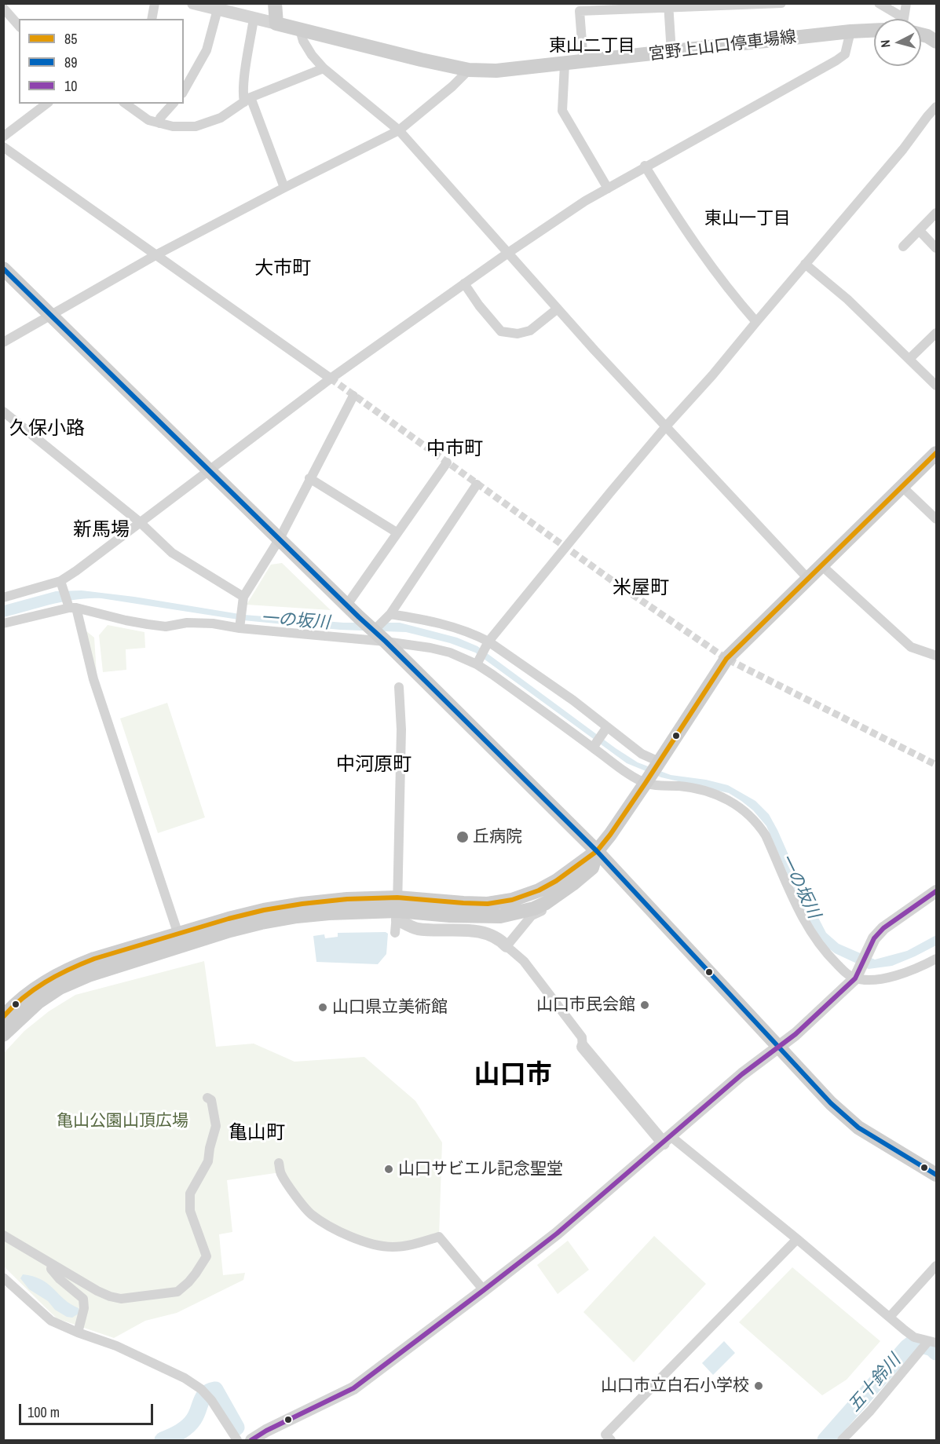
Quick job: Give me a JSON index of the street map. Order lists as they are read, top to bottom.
{
  "streets": {
    "main road": ["宮野上山口停車場線"]
  },
  "districts": [
    "東山二丁目",
    "東山一丁目",
    "大市町",
    "久保小路",
    "中市町",
    "新馬場",
    "米屋町",
    "中河原町",
    "山口市",
    "亀山町"
  ],
  "water": ["一の坂川", "五十鈴川"],
  "parks": ["亀山公園山頂広場"],
  "places": [
    "丘病院",
    "山口市民会館",
    "山口県立美術館",
    "山口サビエル記念聖堂",
    "山口市立白石小学校"
  ],
  "lines": ["transit line 89", "transit line 85", "transit line 10"],
  "legend": ["85", "89", "10"],
  "scale_bar": "100 m",
  "north": "left"
}
